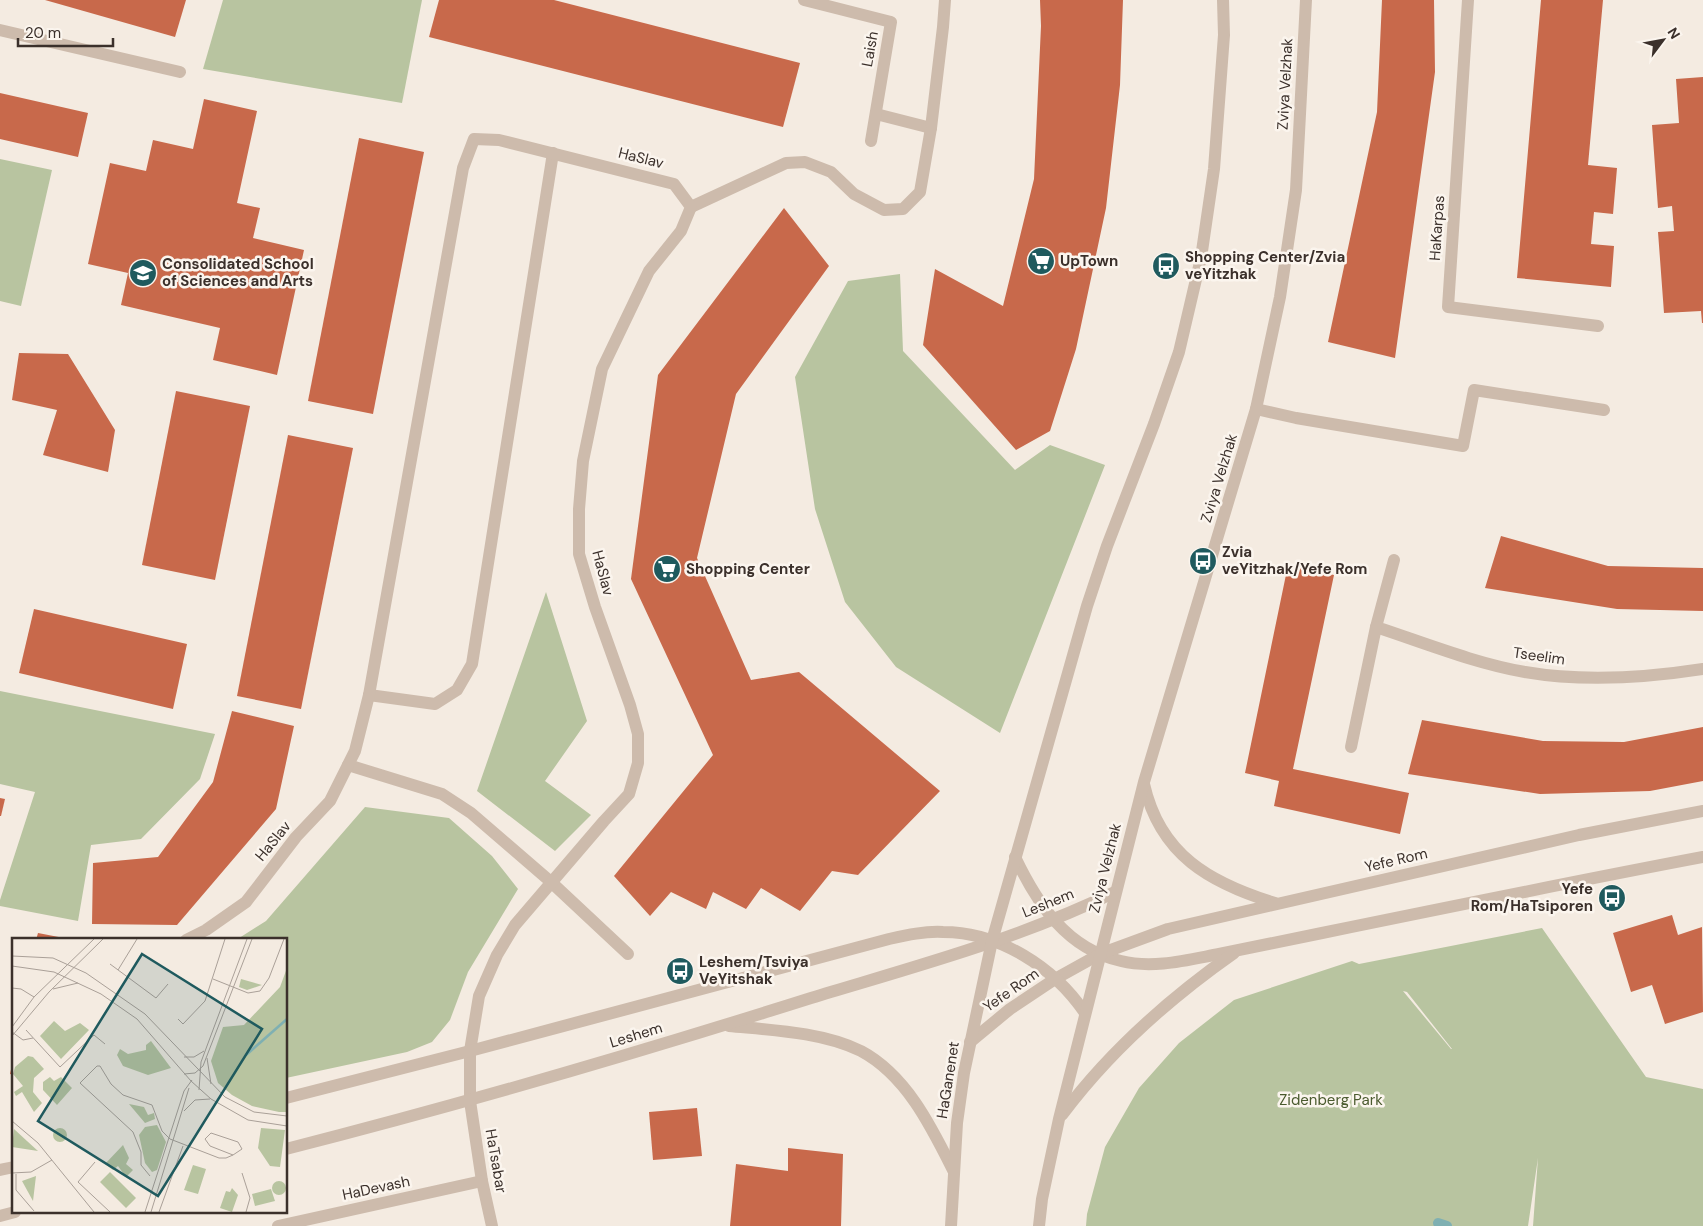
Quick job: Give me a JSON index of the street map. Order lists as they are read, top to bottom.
{
  "streets": {
    "street": [
      "Laish",
      "Zviya VeIzhak",
      "HaSlav",
      "HaKarpas",
      "Tseelim",
      "Yefe Rom",
      "Leshem",
      "HaGanenet",
      "HaTsabar",
      "HaDevash"
    ]
  },
  "crossings": [
    ["Zviya VeIzhak", "Yefe Rom"],
    ["Zviya VeIzhak", "Leshem"],
    ["HaSlav", "Leshem"],
    ["HaSlav", "HaTsabar"],
    ["Yefe Rom", "Leshem"],
    ["Yefe Rom", "HaGanenet"],
    ["Leshem", "HaGanenet"],
    ["Leshem", "HaTsabar"],
    ["HaTsabar", "HaDevash"]
  ],
  "parks": ["Zidenberg Park"],
  "places": {
    "supermarket": ["UpTown", "Shopping Center"],
    "bus stop": [
      "Shopping Center/Zvia veYitzhak",
      "Zvia veYitzhak/Yefe Rom",
      "Yefe Rom/HaTsiporen",
      "Leshem/Tsviya VeYitshak"
    ],
    "school or university": ["Consolidated School of Sciences and Arts"]
  },
  "scale_bar": "20 m",
  "north": "top right"
}
